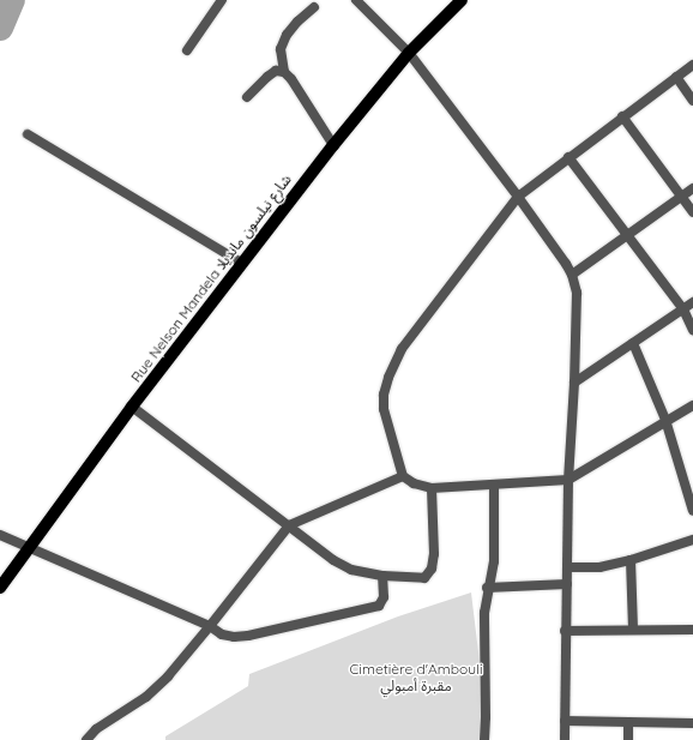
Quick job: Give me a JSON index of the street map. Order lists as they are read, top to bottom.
{
  "streets": {
    "main road": ["Rue Nelson Mandela شارع نيلسون مانديلا"]
  },
  "parks": ["Cimetière d'Ambouli مقبرة أمبولي"]
}
